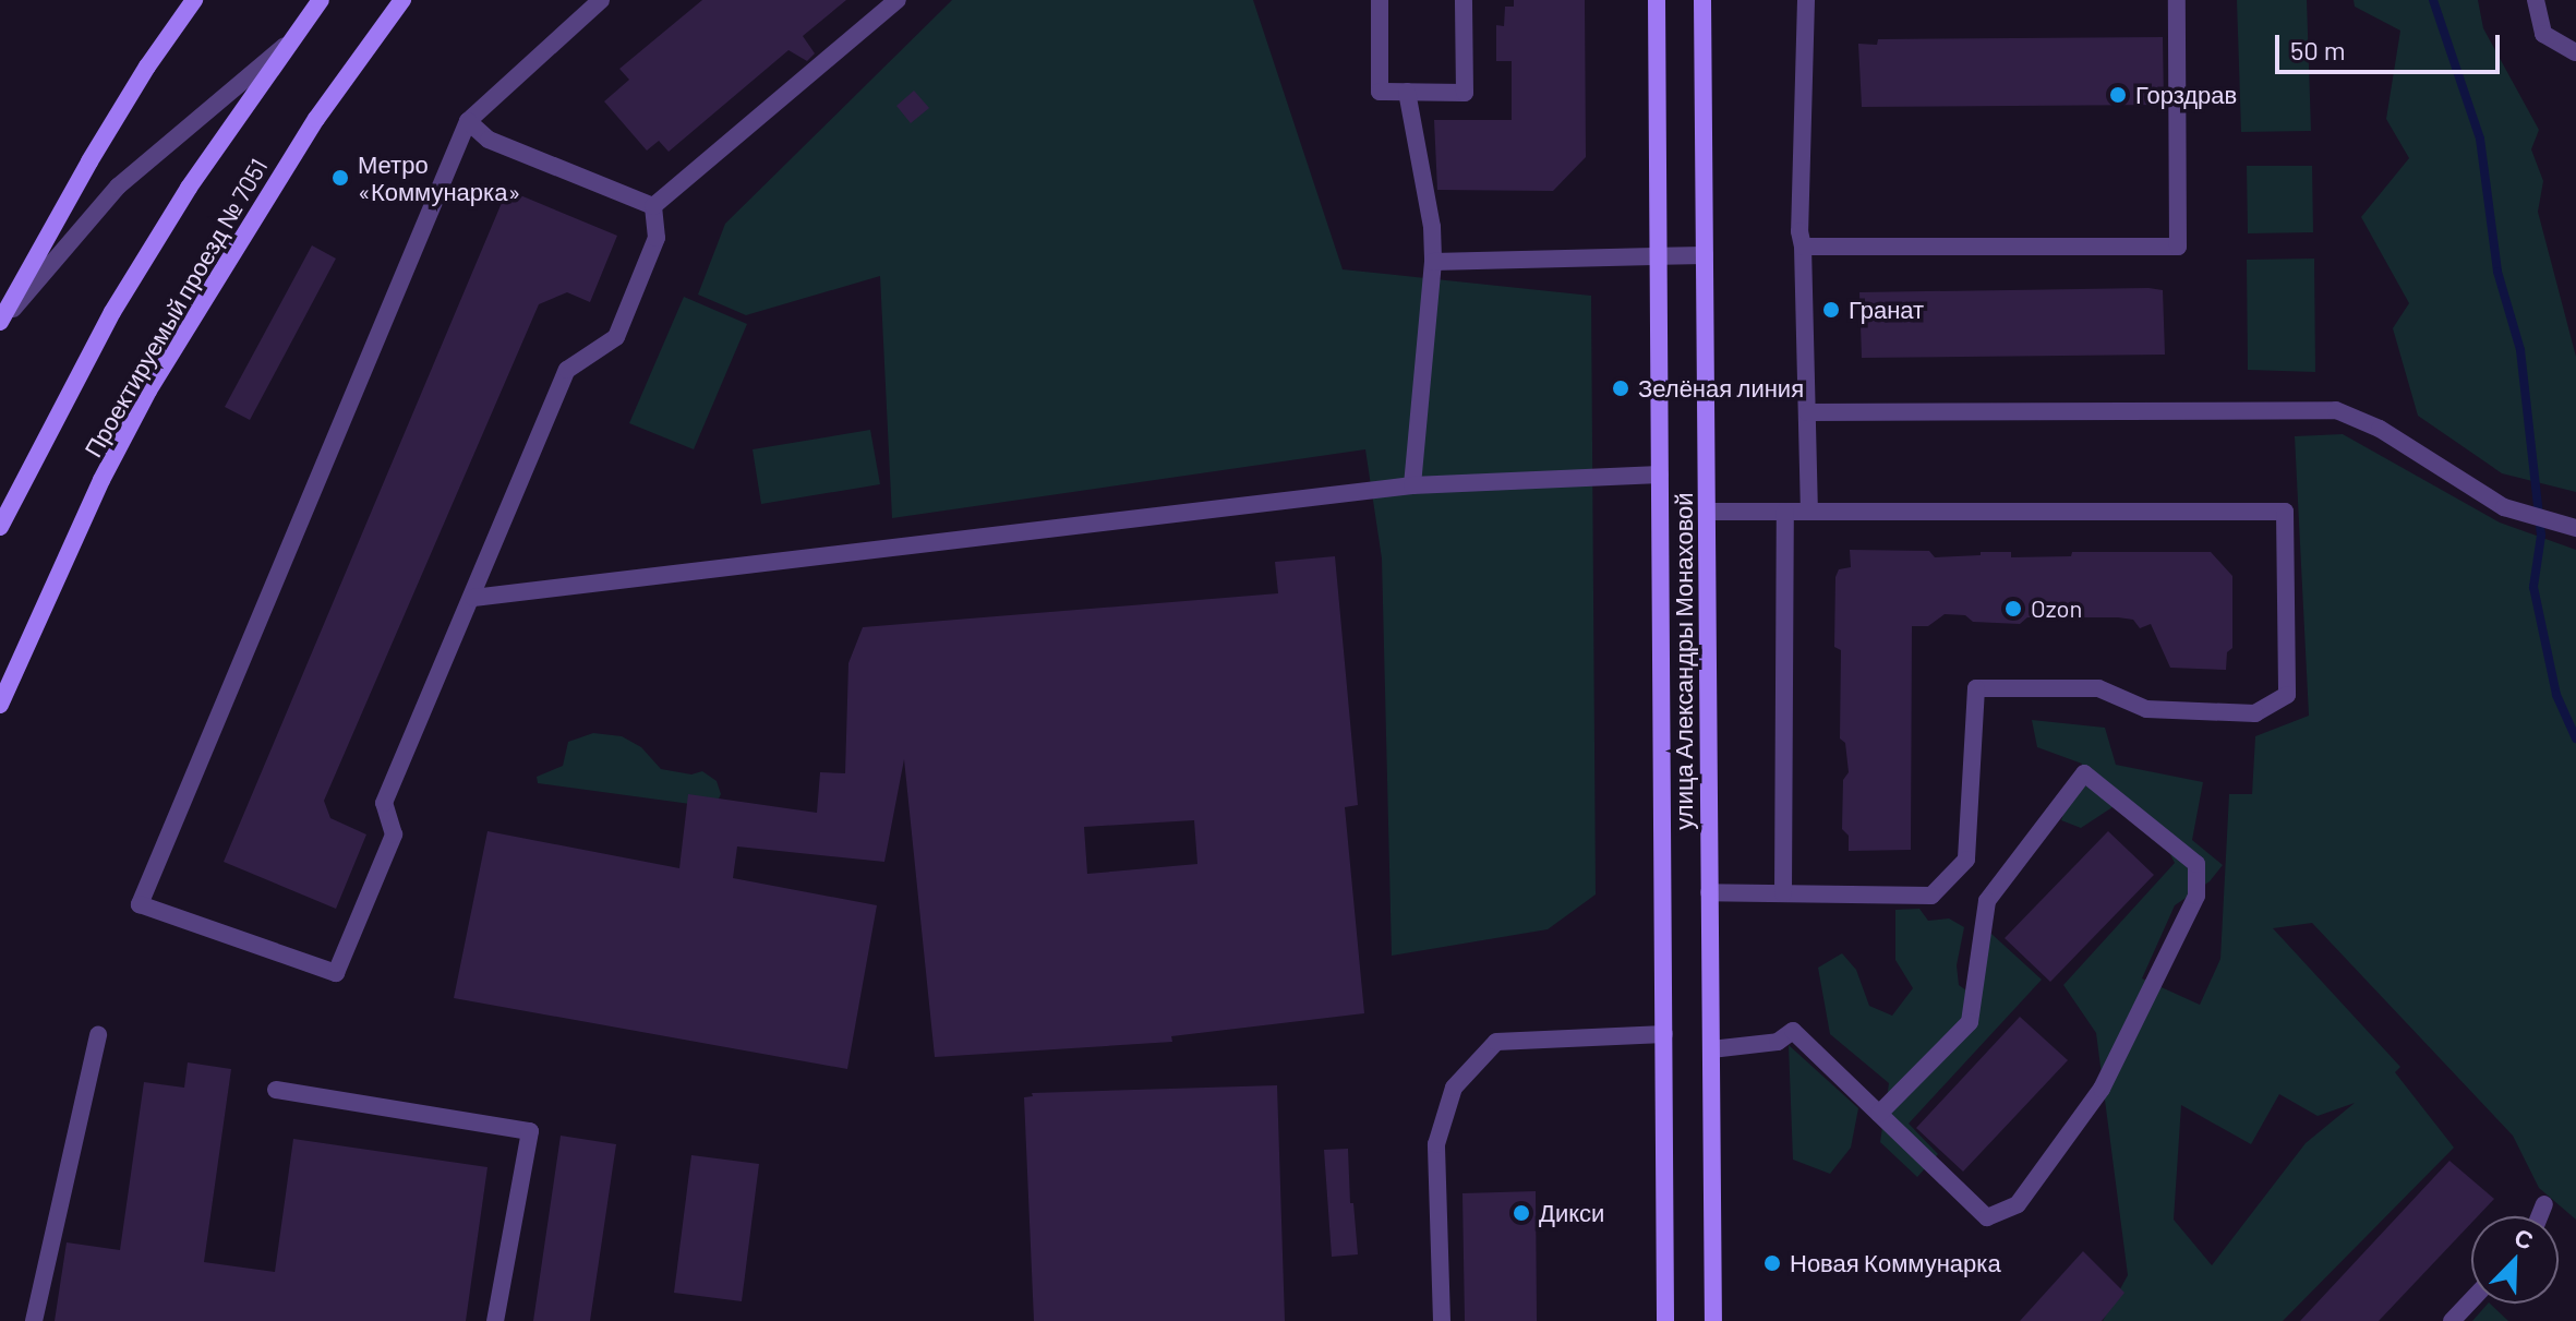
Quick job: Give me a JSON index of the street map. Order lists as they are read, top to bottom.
{
  "streets": {
    "main road": ["Проектируемый проезд № 7051", "улица Александры Монаховой"]
  },
  "places": [
    "Горздрав",
    "Метро «Коммунарка»",
    "Гранат",
    "Зелёная линия",
    "Ozon",
    "Дикси",
    "Новая Коммунарка"
  ],
  "scale_bar": "50 m",
  "north": "top right"
}
